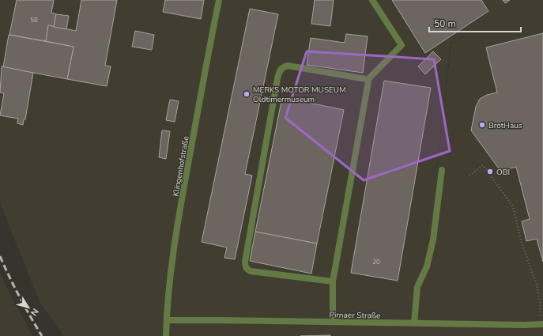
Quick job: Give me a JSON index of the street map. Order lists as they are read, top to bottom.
{
  "streets": {
    "street": ["Klingenhofstraße", "Pirnaer Straße"]
  },
  "crossings": [
    ["Klingenhofstraße", "Pirnaer Straße"]
  ],
  "places": ["MERKS MOTOR MUSEUM Oldtimermuseum", "BrotHaus", "OBI"],
  "house_numbers": ["58", "20"],
  "scale_bar": "50 m",
  "north": "bottom right"
}
